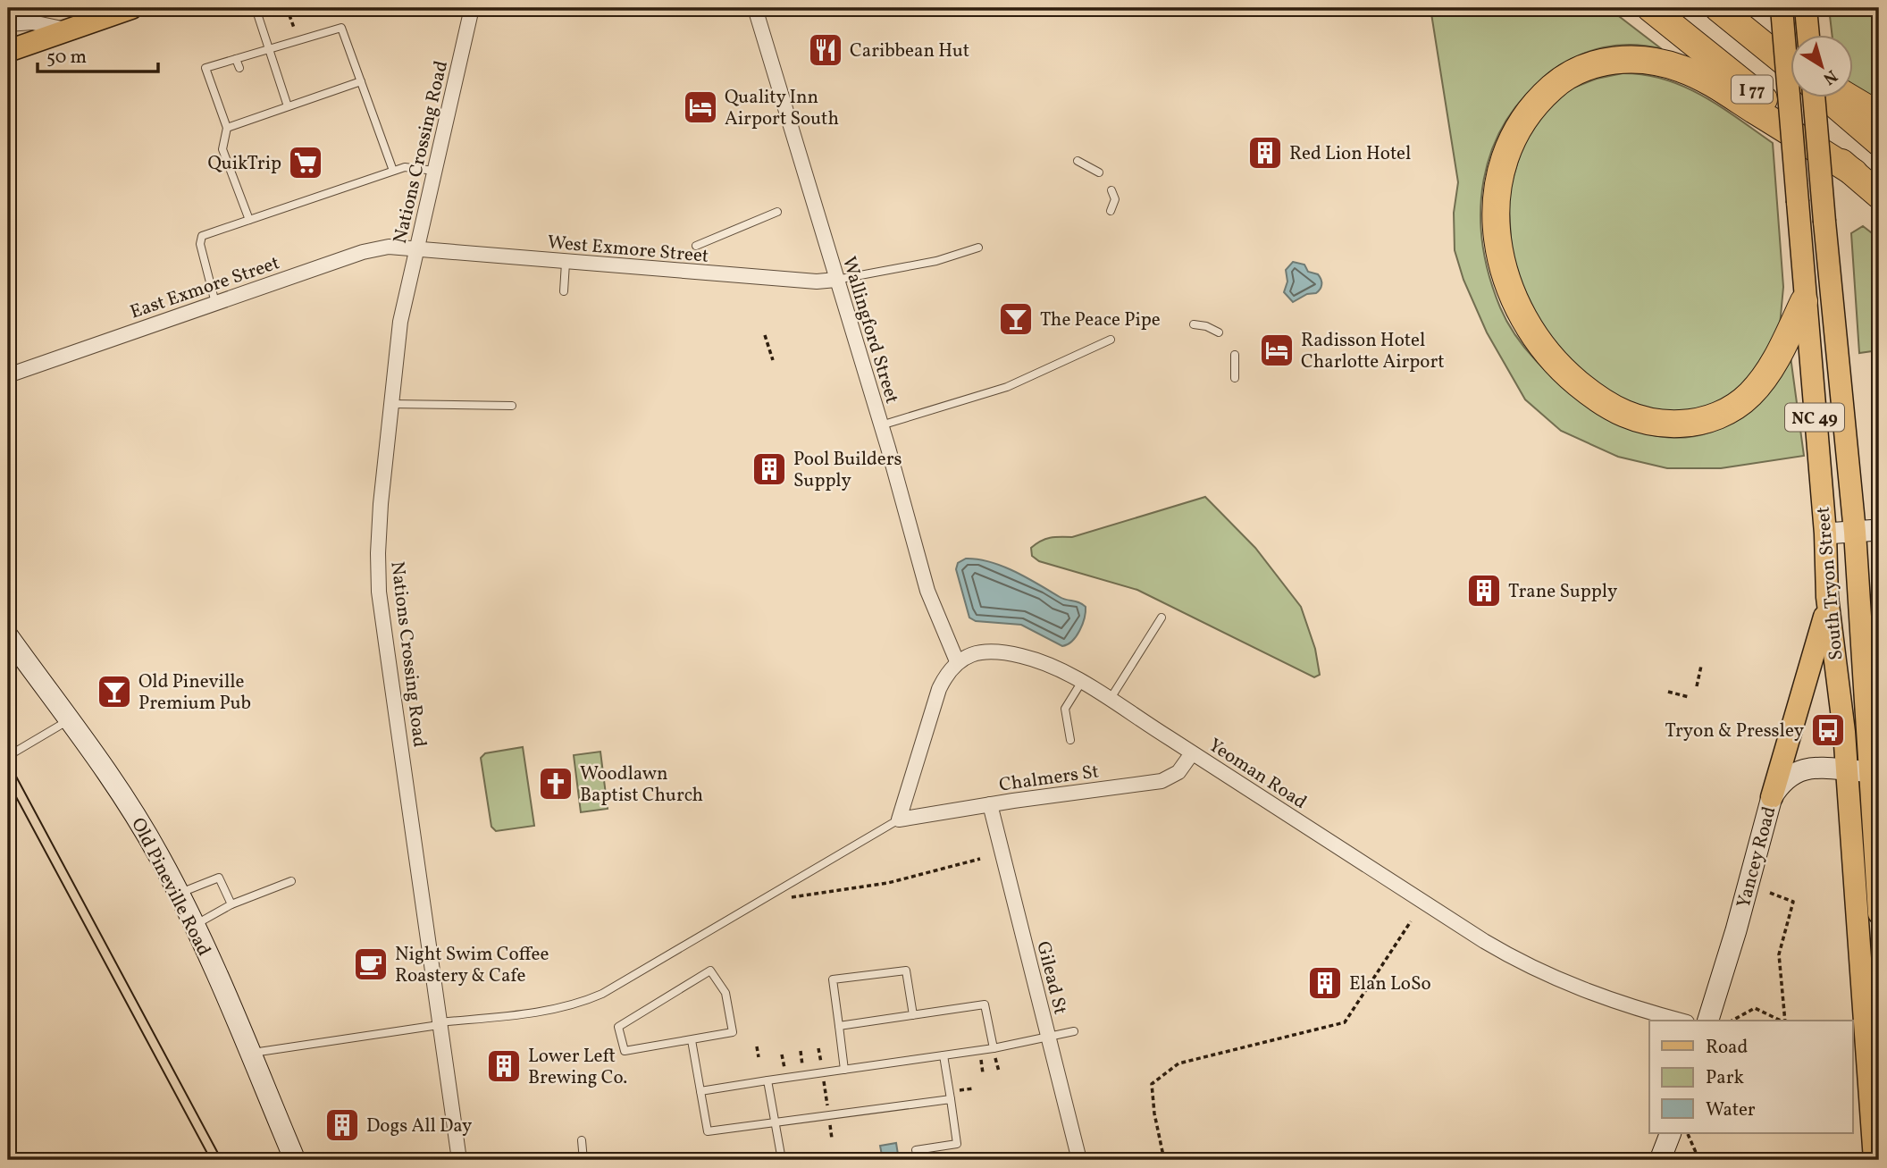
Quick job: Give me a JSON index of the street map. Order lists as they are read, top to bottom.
{
  "streets": {
    "highway": ["I 77"],
    "main road": ["NC 49", "South Tryon Street"],
    "street": [
      "Nations Crossing Road",
      "West Exmore Street",
      "East Exmore Street",
      "Wallingford Street",
      "Yeoman Road",
      "Chalmers St",
      "Yancey Road",
      "Old Pineville Road",
      "Gilead St"
    ]
  },
  "crossings": [
    ["Nations Crossing Road", "West Exmore Street"],
    ["Nations Crossing Road", "East Exmore Street"],
    ["West Exmore Street", "East Exmore Street"],
    ["West Exmore Street", "Wallingford Street"],
    ["Wallingford Street", "Yeoman Road"],
    ["South Tryon Street", "Yancey Road"],
    ["Yeoman Road", "Chalmers St"],
    ["Chalmers St", "Gilead St"]
  ],
  "places": {
    "restaurant": ["Caribbean Hut"],
    "hotel": ["Quality Inn Airport South", "Radisson Hotel Charlotte Airport"],
    "building": [
      "Red Lion Hotel",
      "Pool Builders Supply",
      "Trane Supply",
      "Elan LoSo",
      "Lower Left Brewing Co.",
      "Dogs All Day"
    ],
    "supermarket": ["QuikTrip"],
    "bar": ["The Peace Pipe", "Old Pineville Premium Pub"],
    "bus stop": ["Tryon & Pressley"],
    "church": ["Woodlawn Baptist Church"],
    "cafe": ["Night Swim Coffee Roastery & Cafe"]
  },
  "legend": ["Road", "Park", "Water"],
  "scale_bar": "50 m",
  "north": "bottom right"
}
